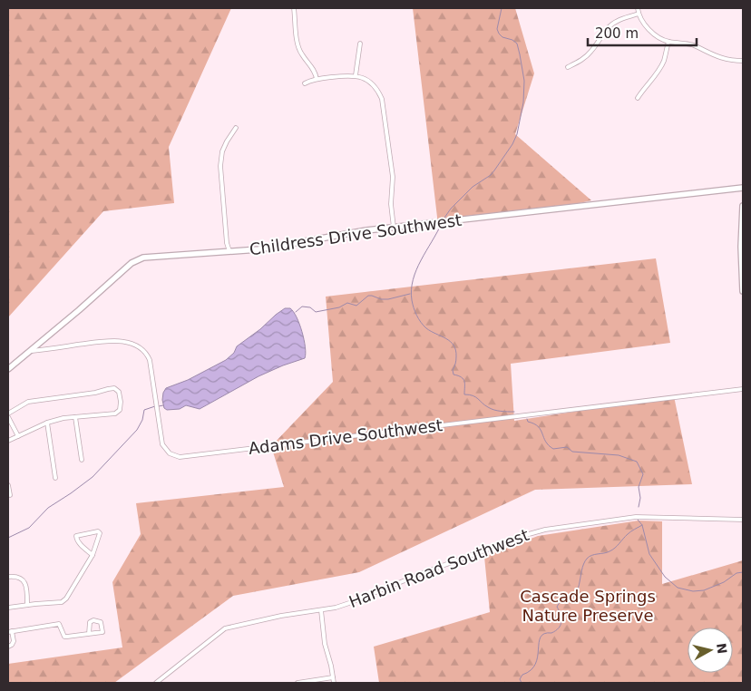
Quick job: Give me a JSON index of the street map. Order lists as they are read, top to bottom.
{
  "streets": {
    "street": ["Childress Drive Southwest", "Adams Drive Southwest", "Harbin Road Southwest"]
  },
  "crossings": [
    ["Childress Drive Southwest", "Adams Drive Southwest"]
  ],
  "parks": ["Cascade Springs Nature Preserve"],
  "scale_bar": "200 m",
  "north": "right"
}
